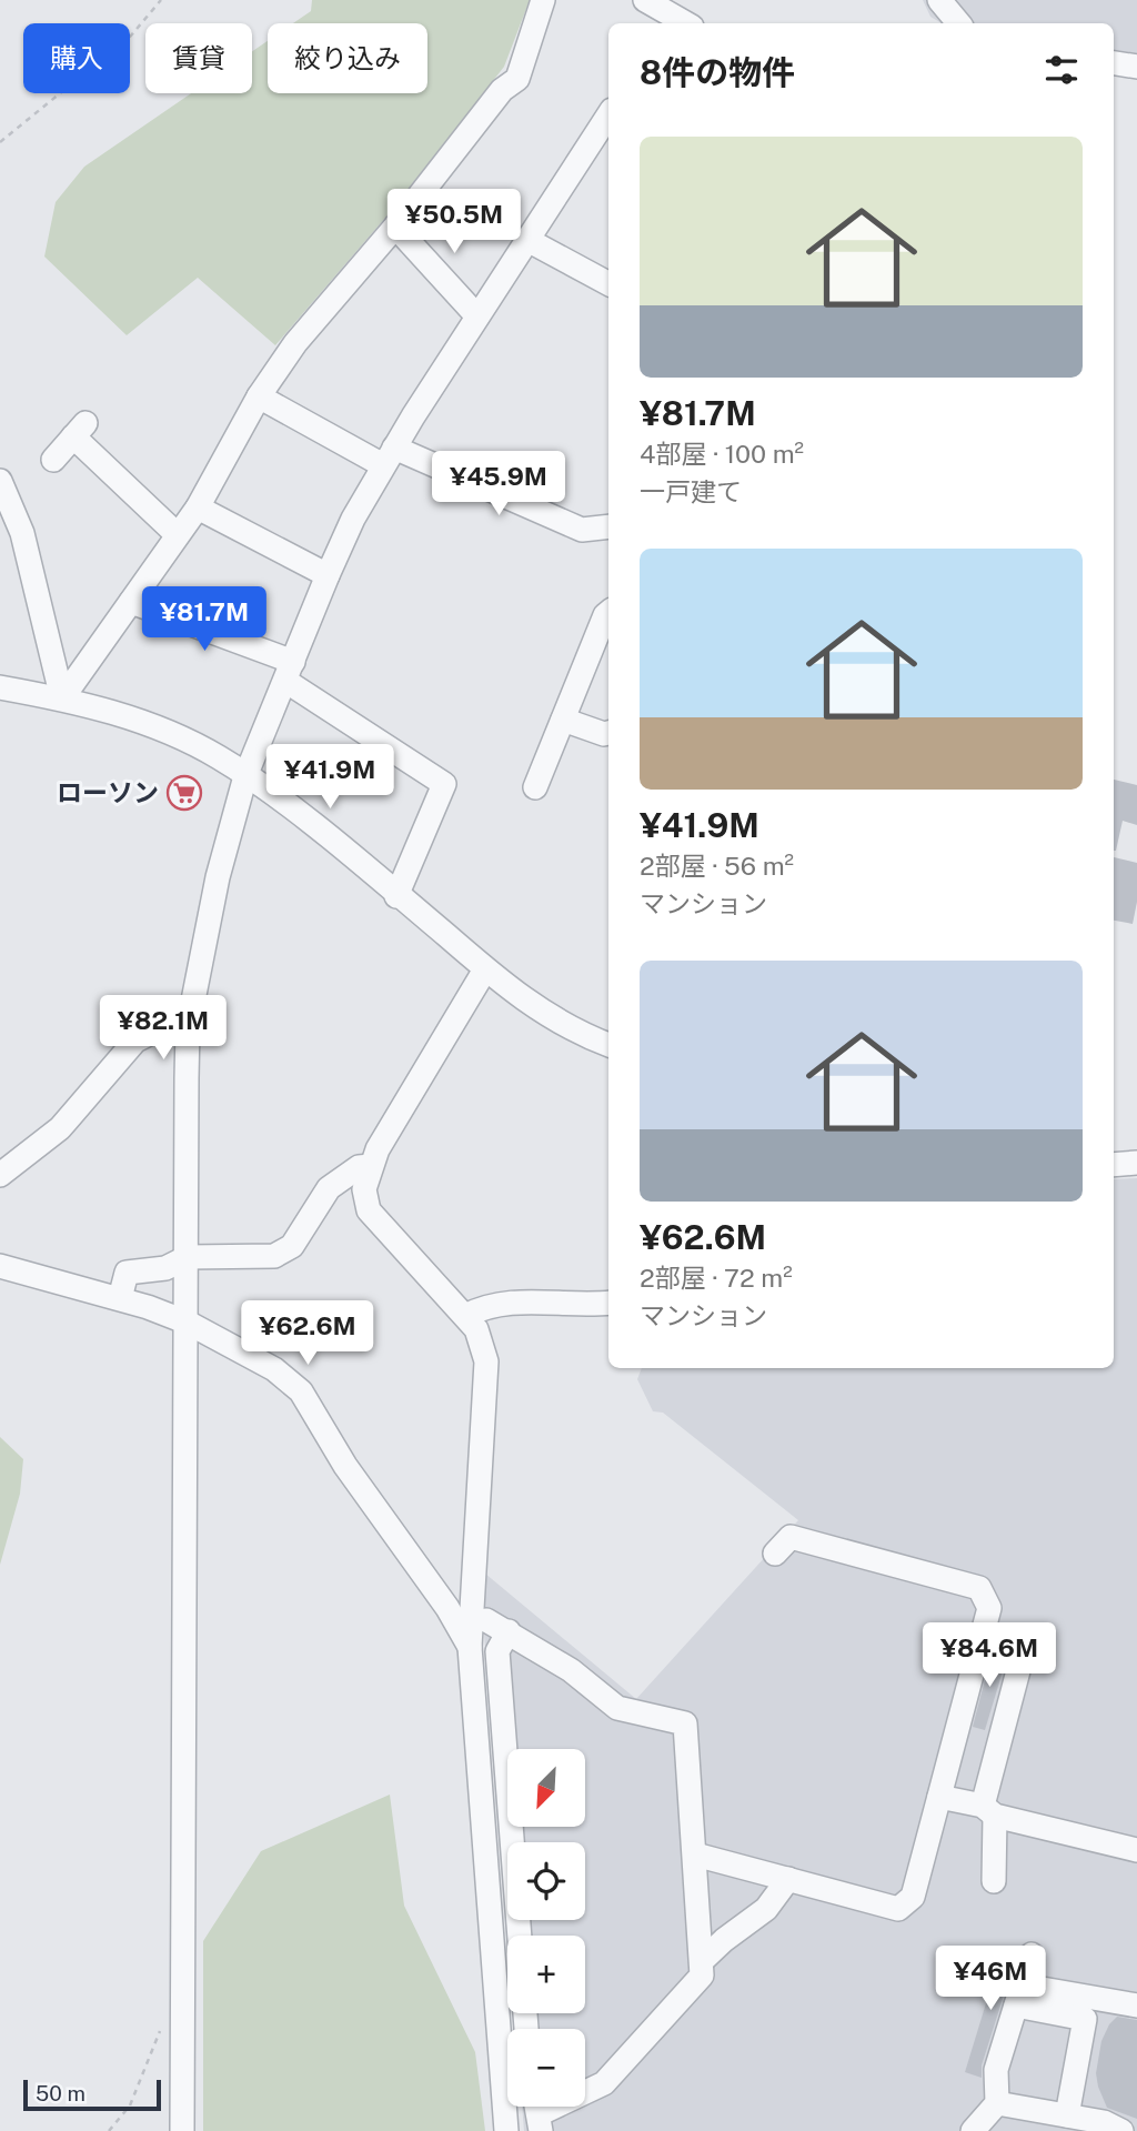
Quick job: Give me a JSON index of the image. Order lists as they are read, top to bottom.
{
  "places": {
    "supermarket": ["ローソン"]
  },
  "scale_bar": "50 m",
  "north": "bottom left",
  "page": {
    "chip": ["購入", "賃貸", "絞り込み"],
    "heading": "8件の物件",
    "list": [
      {
        "name": "¥81.7M",
        "note": "4部屋 · 100 m² · 一戸建て"
      },
      {
        "name": "¥41.9M",
        "note": "2部屋 · 56 m² · マンション"
      },
      {
        "name": "¥62.6M",
        "note": "2部屋 · 72 m² · マンション"
      }
    ],
    "price": [
      "¥50.5M",
      "¥45.9M",
      "¥81.7M",
      "¥41.9M",
      "¥82.1M",
      "¥62.6M",
      "¥84.6M",
      "¥46M"
    ],
    "map_buttons": ["+", "−"],
    "scale": "50 m"
  }
}
